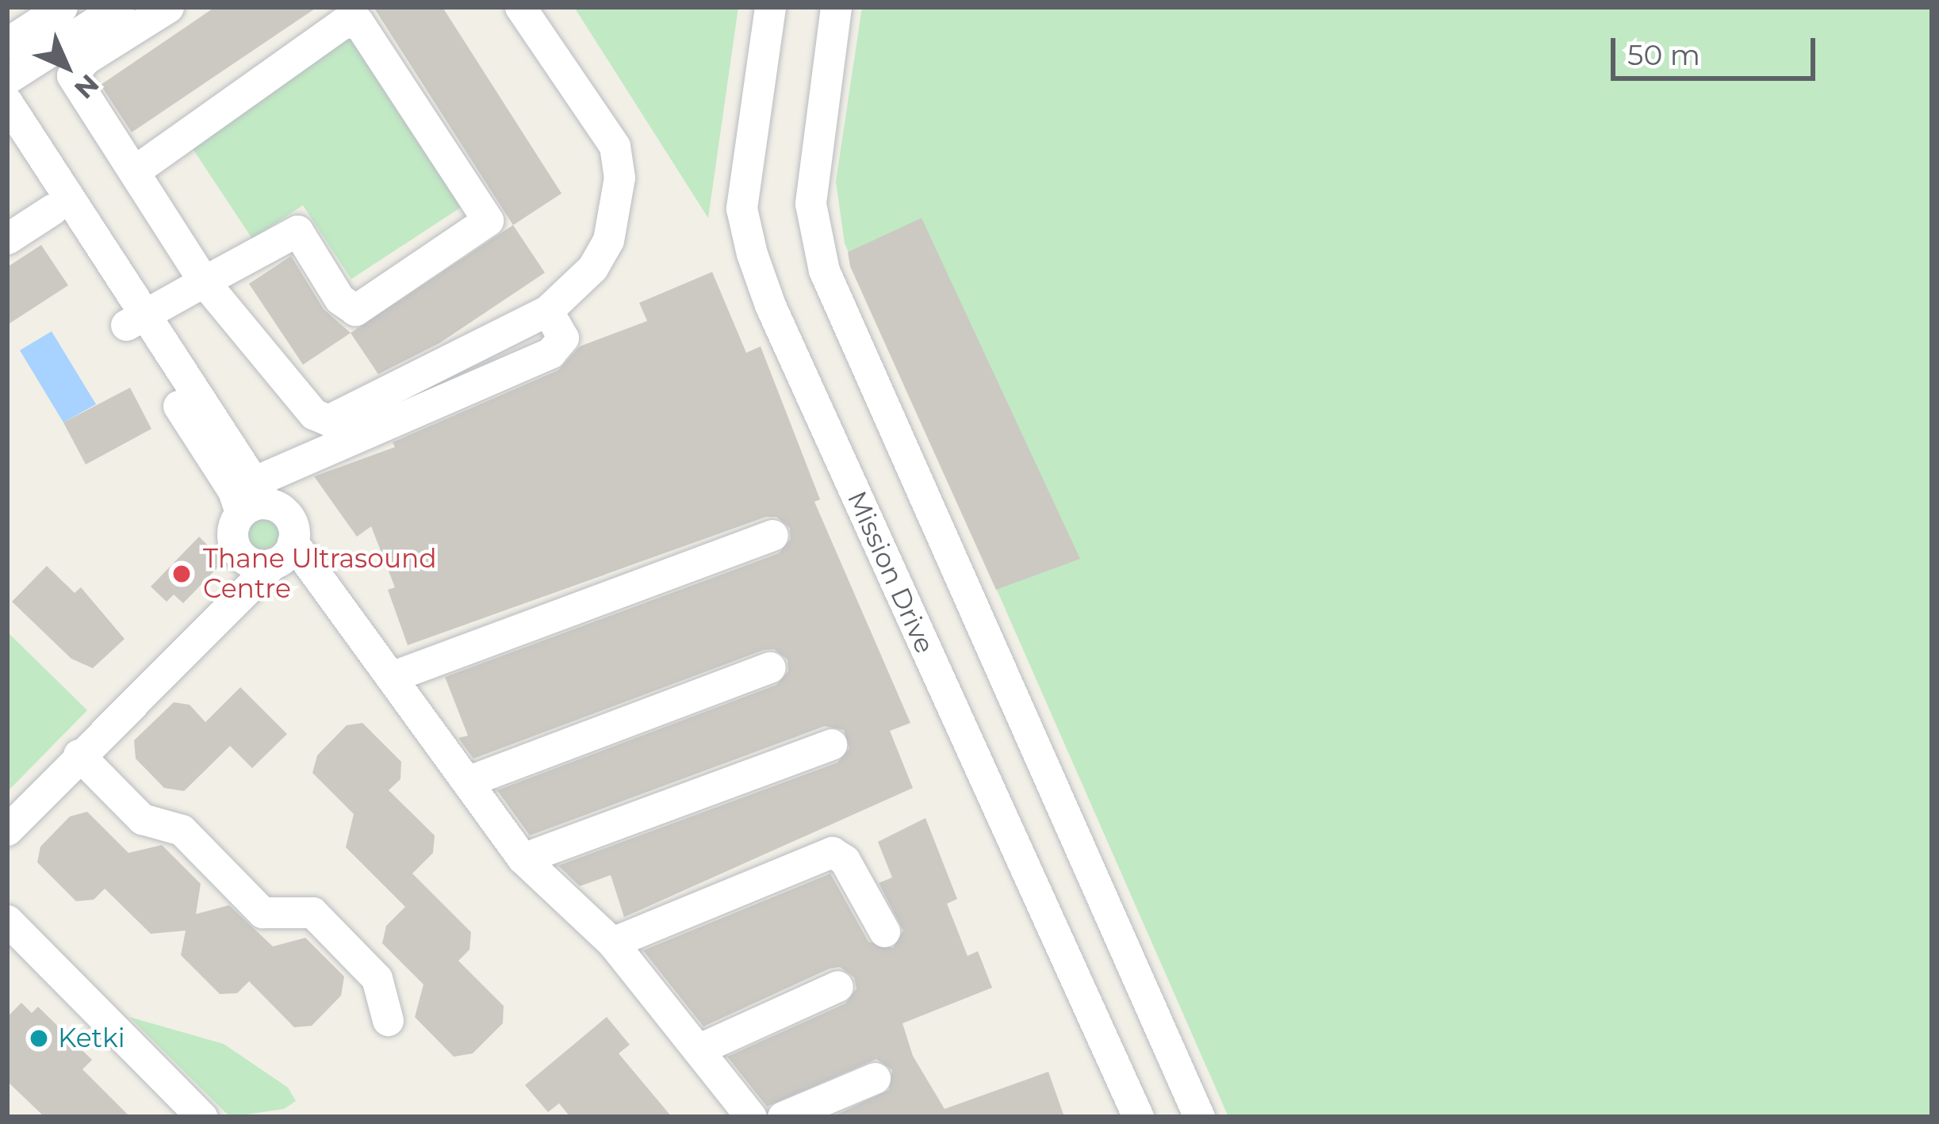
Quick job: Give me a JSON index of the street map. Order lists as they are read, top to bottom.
{
  "streets": {
    "street": ["Mission Drive"]
  },
  "places": ["Thane Ultrasound Centre", "Ketki"],
  "scale_bar": "50 m",
  "north": "bottom right"
}
